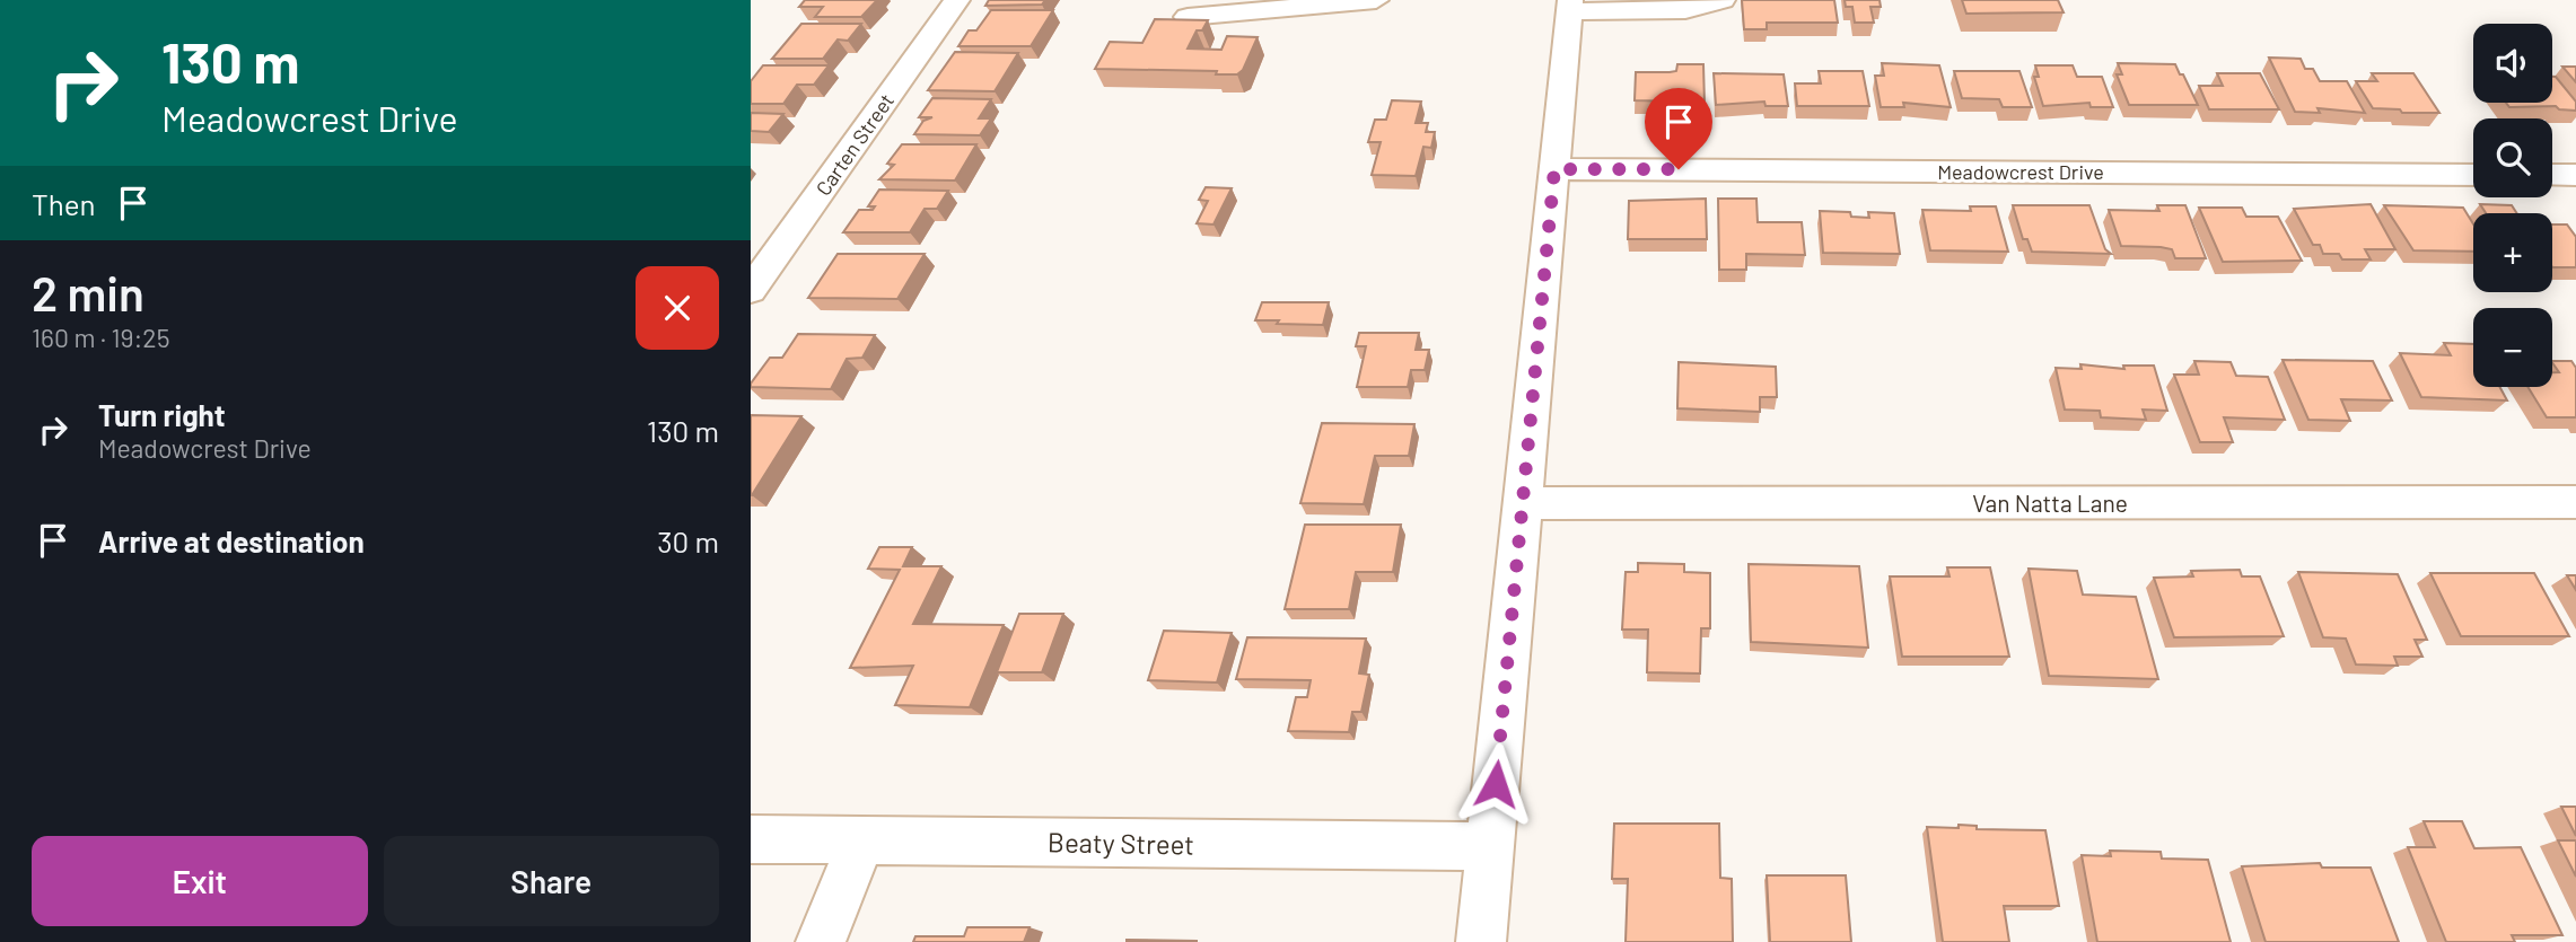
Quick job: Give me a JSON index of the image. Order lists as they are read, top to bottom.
{
  "streets": {
    "street": [
      "Carten Street",
      "Meadowcrest Drive",
      "Van Natta Lane",
      "Beaty Street"
    ]
  },
  "page": {
    "turn": ["130 m", "Meadowcrest Drive"],
    "map_buttons": ["+", "−"],
    "then": "Then",
    "heading": ["2 min", "160 m · 19:25"],
    "list": [
      {
        "name": "Turn right",
        "note": "Meadowcrest Drive",
        "value": "130 m"
      },
      {
        "name": "Arrive at destination",
        "value": "30 m"
      }
    ],
    "buttons": ["Exit", "Share"]
  }
}
